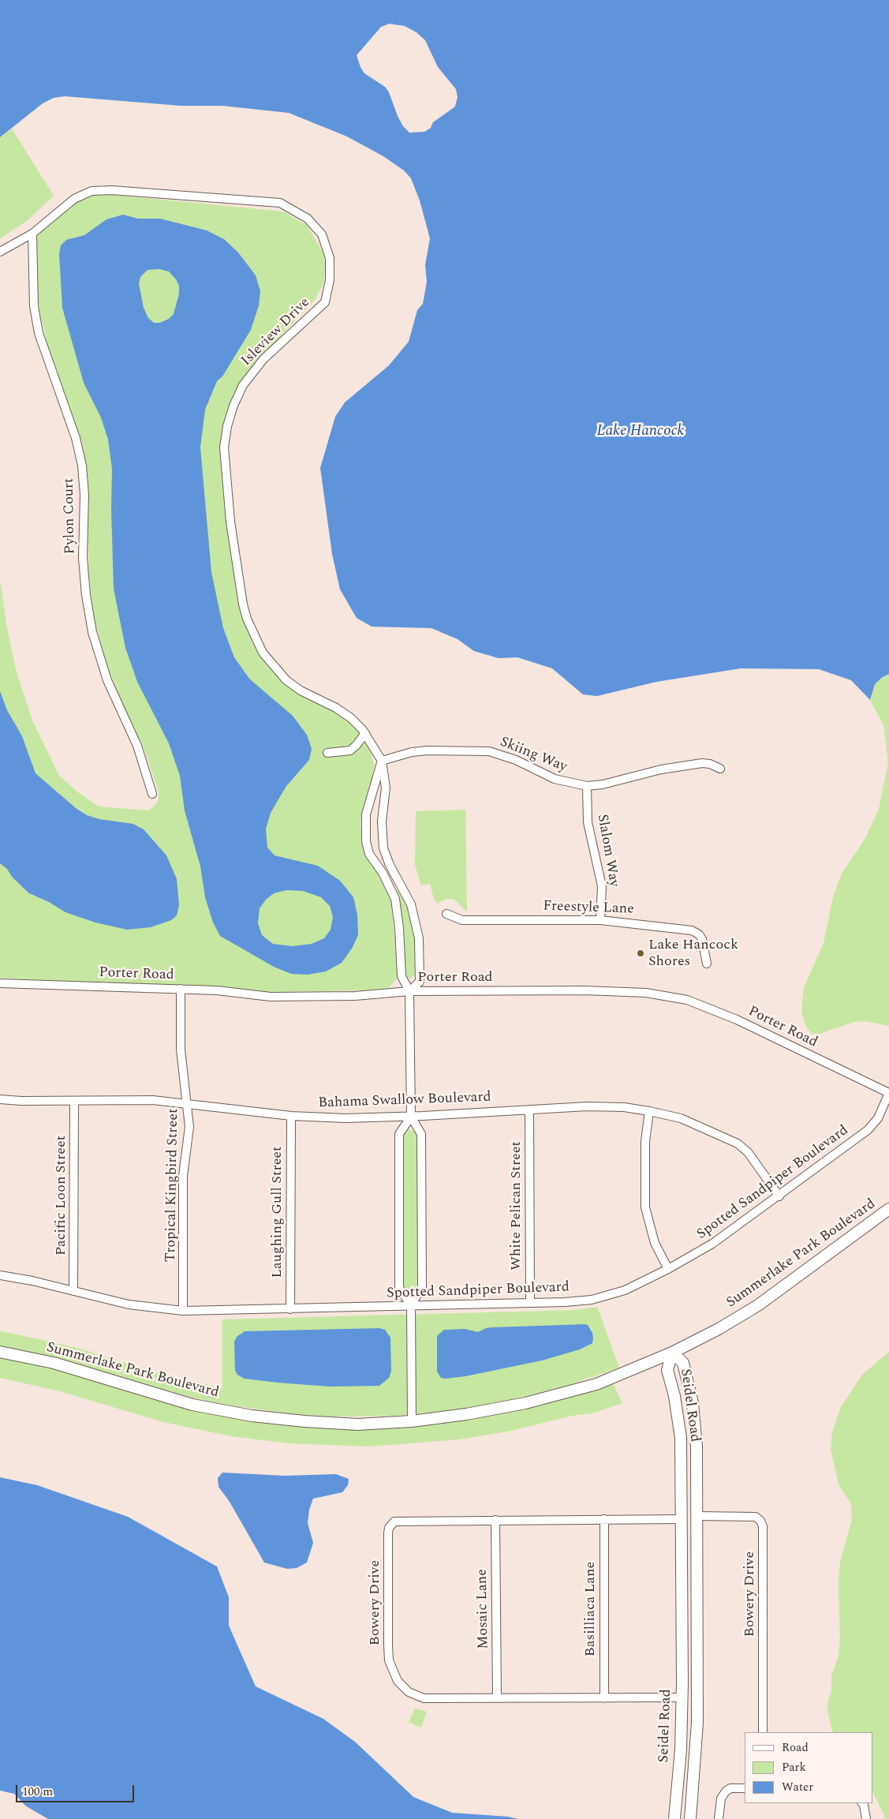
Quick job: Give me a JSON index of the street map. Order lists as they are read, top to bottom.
{
  "streets": {
    "main road": ["Summerlake Park Boulevard", "Seidel Road"],
    "street": [
      "Isleview Drive",
      "Pylon Court",
      "Skiing Way",
      "Slalom Way",
      "Freestyle Lane",
      "Porter Road",
      "Bahama Swallow Boulevard",
      "Spotted Sandpiper Boulevard",
      "Tropical Kingbird Street",
      "Pacific Loon Street",
      "White Pelican Street",
      "Laughing Gull Street",
      "Bowery Drive",
      "Mosaic Lane",
      "Basilliaca Lane"
    ]
  },
  "crossings": [
    ["Isleview Drive", "Pylon Court"],
    ["Isleview Drive", "Skiing Way"],
    ["Isleview Drive", "Porter Road"],
    ["Skiing Way", "Slalom Way"],
    ["Slalom Way", "Freestyle Lane"],
    ["Porter Road", "Spotted Sandpiper Boulevard"],
    ["Porter Road", "Tropical Kingbird Street"],
    ["Bahama Swallow Boulevard", "Spotted Sandpiper Boulevard"],
    ["Bahama Swallow Boulevard", "Tropical Kingbird Street"],
    ["Bahama Swallow Boulevard", "Pacific Loon Street"],
    ["Bahama Swallow Boulevard", "White Pelican Street"],
    ["Bahama Swallow Boulevard", "Laughing Gull Street"],
    ["Spotted Sandpiper Boulevard", "Tropical Kingbird Street"],
    ["Spotted Sandpiper Boulevard", "Pacific Loon Street"],
    ["Spotted Sandpiper Boulevard", "White Pelican Street"],
    ["Spotted Sandpiper Boulevard", "Laughing Gull Street"],
    ["Summerlake Park Boulevard", "Seidel Road"],
    ["Seidel Road", "Bowery Drive"],
    ["Bowery Drive", "Mosaic Lane"],
    ["Bowery Drive", "Basilliaca Lane"]
  ],
  "water": ["Lake Hancock"],
  "places": ["Lake Hancock Shores"],
  "legend": ["Road", "Park", "Water"],
  "scale_bar": "100 m"
}
